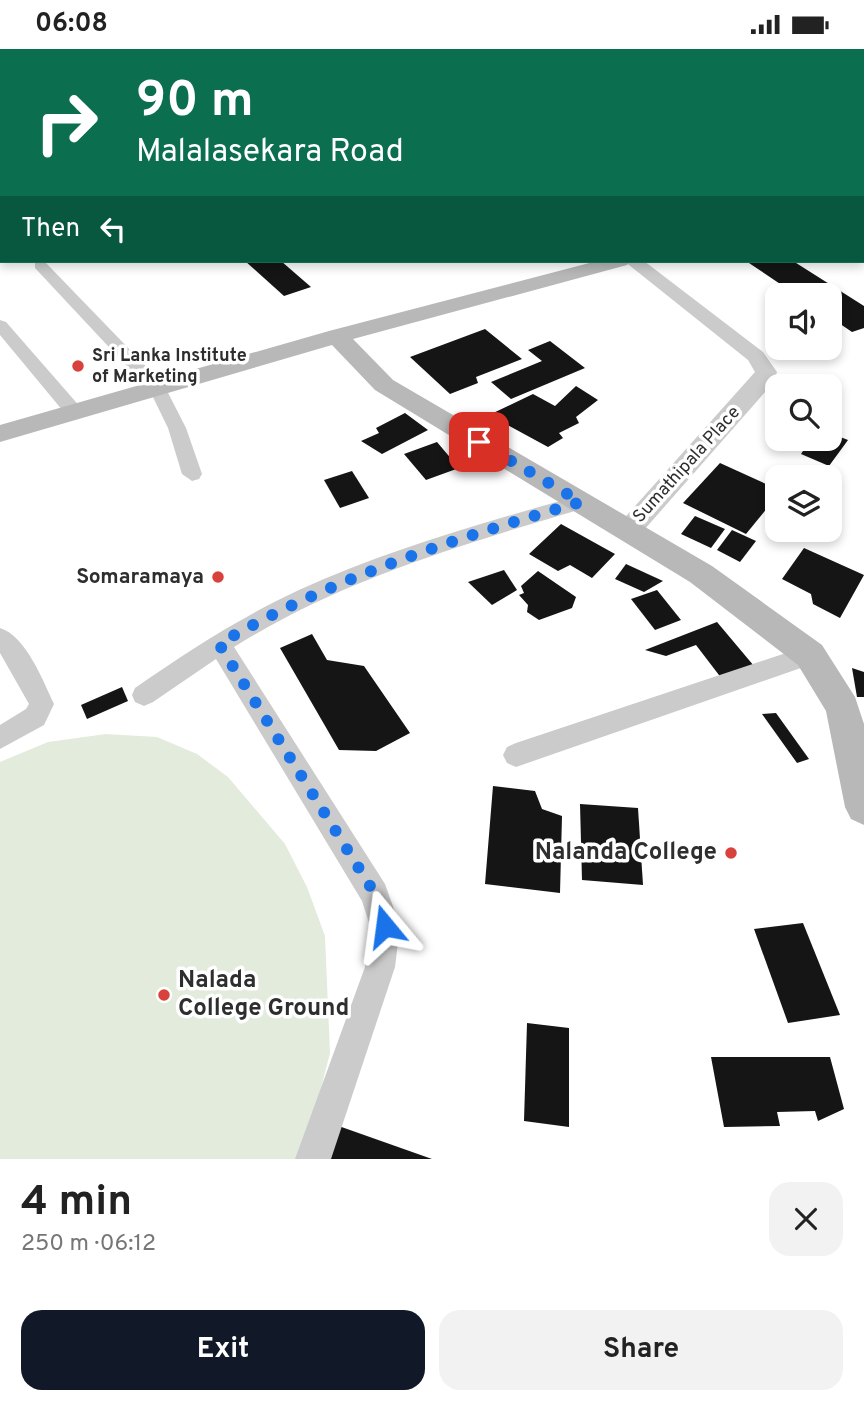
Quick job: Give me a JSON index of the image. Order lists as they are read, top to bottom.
{
  "streets": {
    "street": ["Sumathipala Place"]
  },
  "places": [
    "Sri Lanka Institute of Marketing",
    "Somaramaya",
    "Nalanda College",
    "Nalada College Ground"
  ],
  "page": {
    "status": "06:08",
    "turn": ["90 m", "Malalasekara Road"],
    "then": "Then",
    "heading": ["4 min", "250 m · 06:12"],
    "buttons": ["Exit", "Share"]
  }
}
